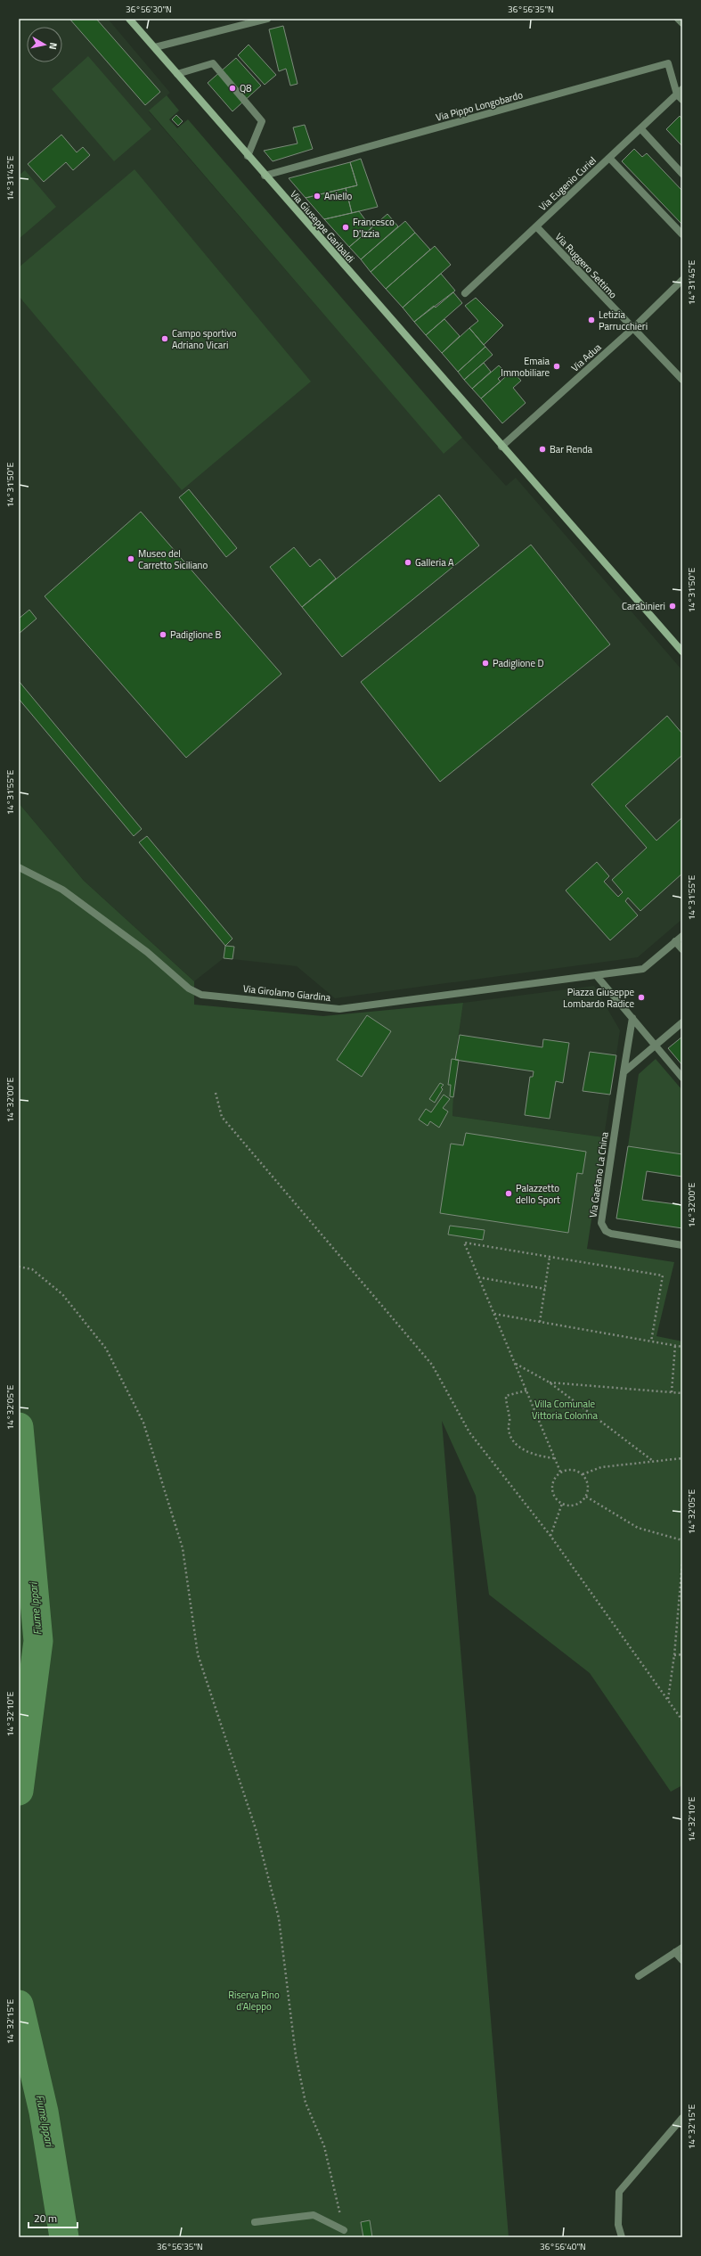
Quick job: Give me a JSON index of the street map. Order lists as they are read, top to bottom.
{
  "streets": {
    "main road": ["Via Giuseppe Garibaldi"],
    "street": [
      "Via Pippo Longobardo",
      "Via Eugenio Curiel",
      "Via Ruggero Settimo",
      "Via Adua",
      "Via Girolamo Giardina",
      "Via Gaetano La China"
    ]
  },
  "crossings": [
    ["Via Pippo Longobardo", "Via Eugenio Curiel"],
    ["Via Pippo Longobardo", "Via Giuseppe Garibaldi"],
    ["Via Eugenio Curiel", "Via Ruggero Settimo"],
    ["Via Giuseppe Garibaldi", "Via Adua"],
    ["Via Ruggero Settimo", "Via Adua"]
  ],
  "water": ["Fiume Ippari"],
  "parks": ["Villa Comunale Vittoria Colonna", "Riserva Pino d'Aleppo"],
  "places": [
    "Q8",
    "Aniello",
    "Francesco D'Izzia",
    "Letizia Parrucchieri",
    "Campo sportivo Adriano Vicari",
    "Emaia Immobiliare",
    "Bar Renda",
    "Museo del Carretto Siciliano",
    "Galleria A",
    "Carabinieri",
    "Padiglione B",
    "Padiglione D",
    "Piazza Giuseppe Lombardo Radice",
    "Palazzetto dello Sport"
  ],
  "scale_bar": "20 m",
  "north": "right",
  "coordinates": [
    "36°56'30\"N",
    "36°56'35\"N",
    "14°31'45\"E",
    "14°31'50\"E",
    "14°31'55\"E",
    "14°32'00\"E",
    "14°32'05\"E",
    "14°32'10\"E",
    "14°32'15\"E",
    "36°56'40\"N"
  ]
}
